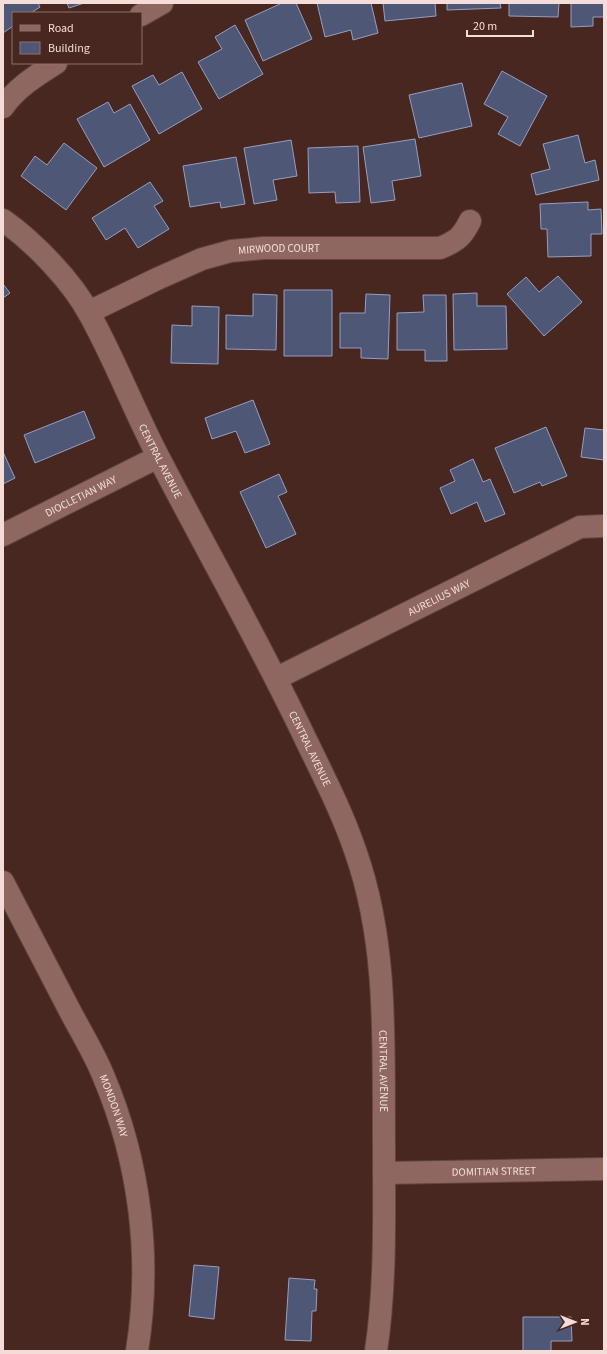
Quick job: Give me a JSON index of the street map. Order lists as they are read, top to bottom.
{
  "streets": {
    "street": [
      "MIRWOOD COURT",
      "CENTRAL AVENUE",
      "DIOCLETIAN WAY",
      "AURELIUS WAY",
      "MONDON WAY",
      "DOMITIAN STREET"
    ]
  },
  "crossings": [
    ["MIRWOOD COURT", "CENTRAL AVENUE"],
    ["CENTRAL AVENUE", "DIOCLETIAN WAY"],
    ["CENTRAL AVENUE", "AURELIUS WAY"],
    ["CENTRAL AVENUE", "DOMITIAN STREET"]
  ],
  "legend": ["Road", "Building"],
  "scale_bar": "20 m",
  "north": "right"
}
